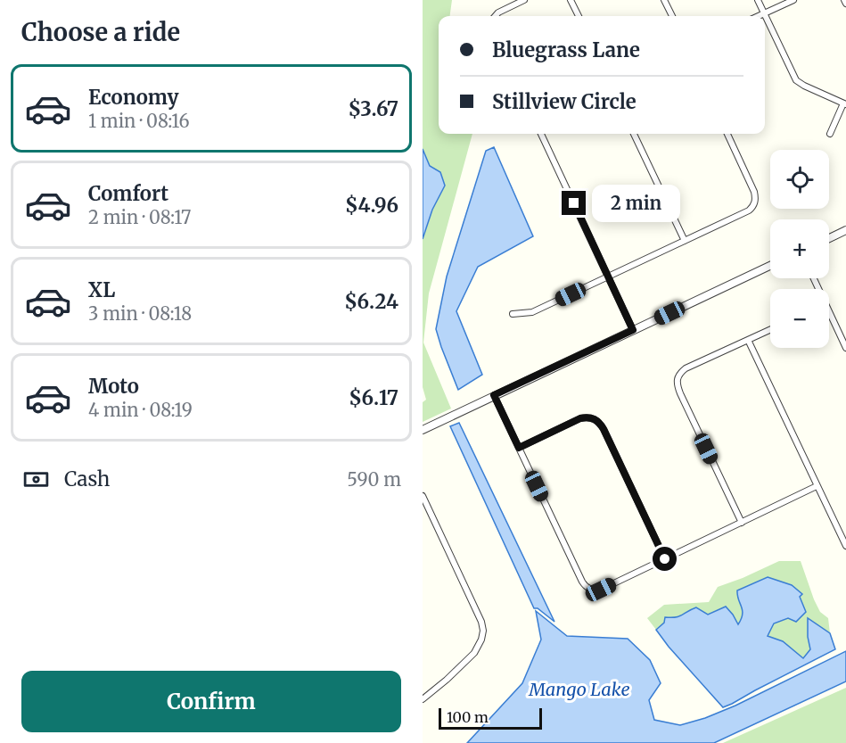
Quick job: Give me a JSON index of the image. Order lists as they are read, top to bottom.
{
  "water": ["Mango Lake"],
  "scale_bar": "100 m",
  "page": {
    "heading": "Choose a ride",
    "banner": ["Bluegrass Lane", "Stillview Circle"],
    "list": [
      {
        "name": "Economy",
        "note": "1 min · 08:16",
        "value": "$3.67"
      },
      {
        "name": "Comfort",
        "note": "2 min · 08:17",
        "value": "$4.96"
      },
      {
        "name": "XL",
        "note": "3 min · 08:18",
        "value": "$6.24"
      },
      {
        "name": "Moto",
        "note": "4 min · 08:19",
        "value": "$6.17"
      }
    ],
    "map_buttons": ["+", "−"],
    "bubble": "2 min",
    "pay": ["Cash", "590 m"],
    "buttons": "Confirm",
    "scale": "100 m"
  }
}
